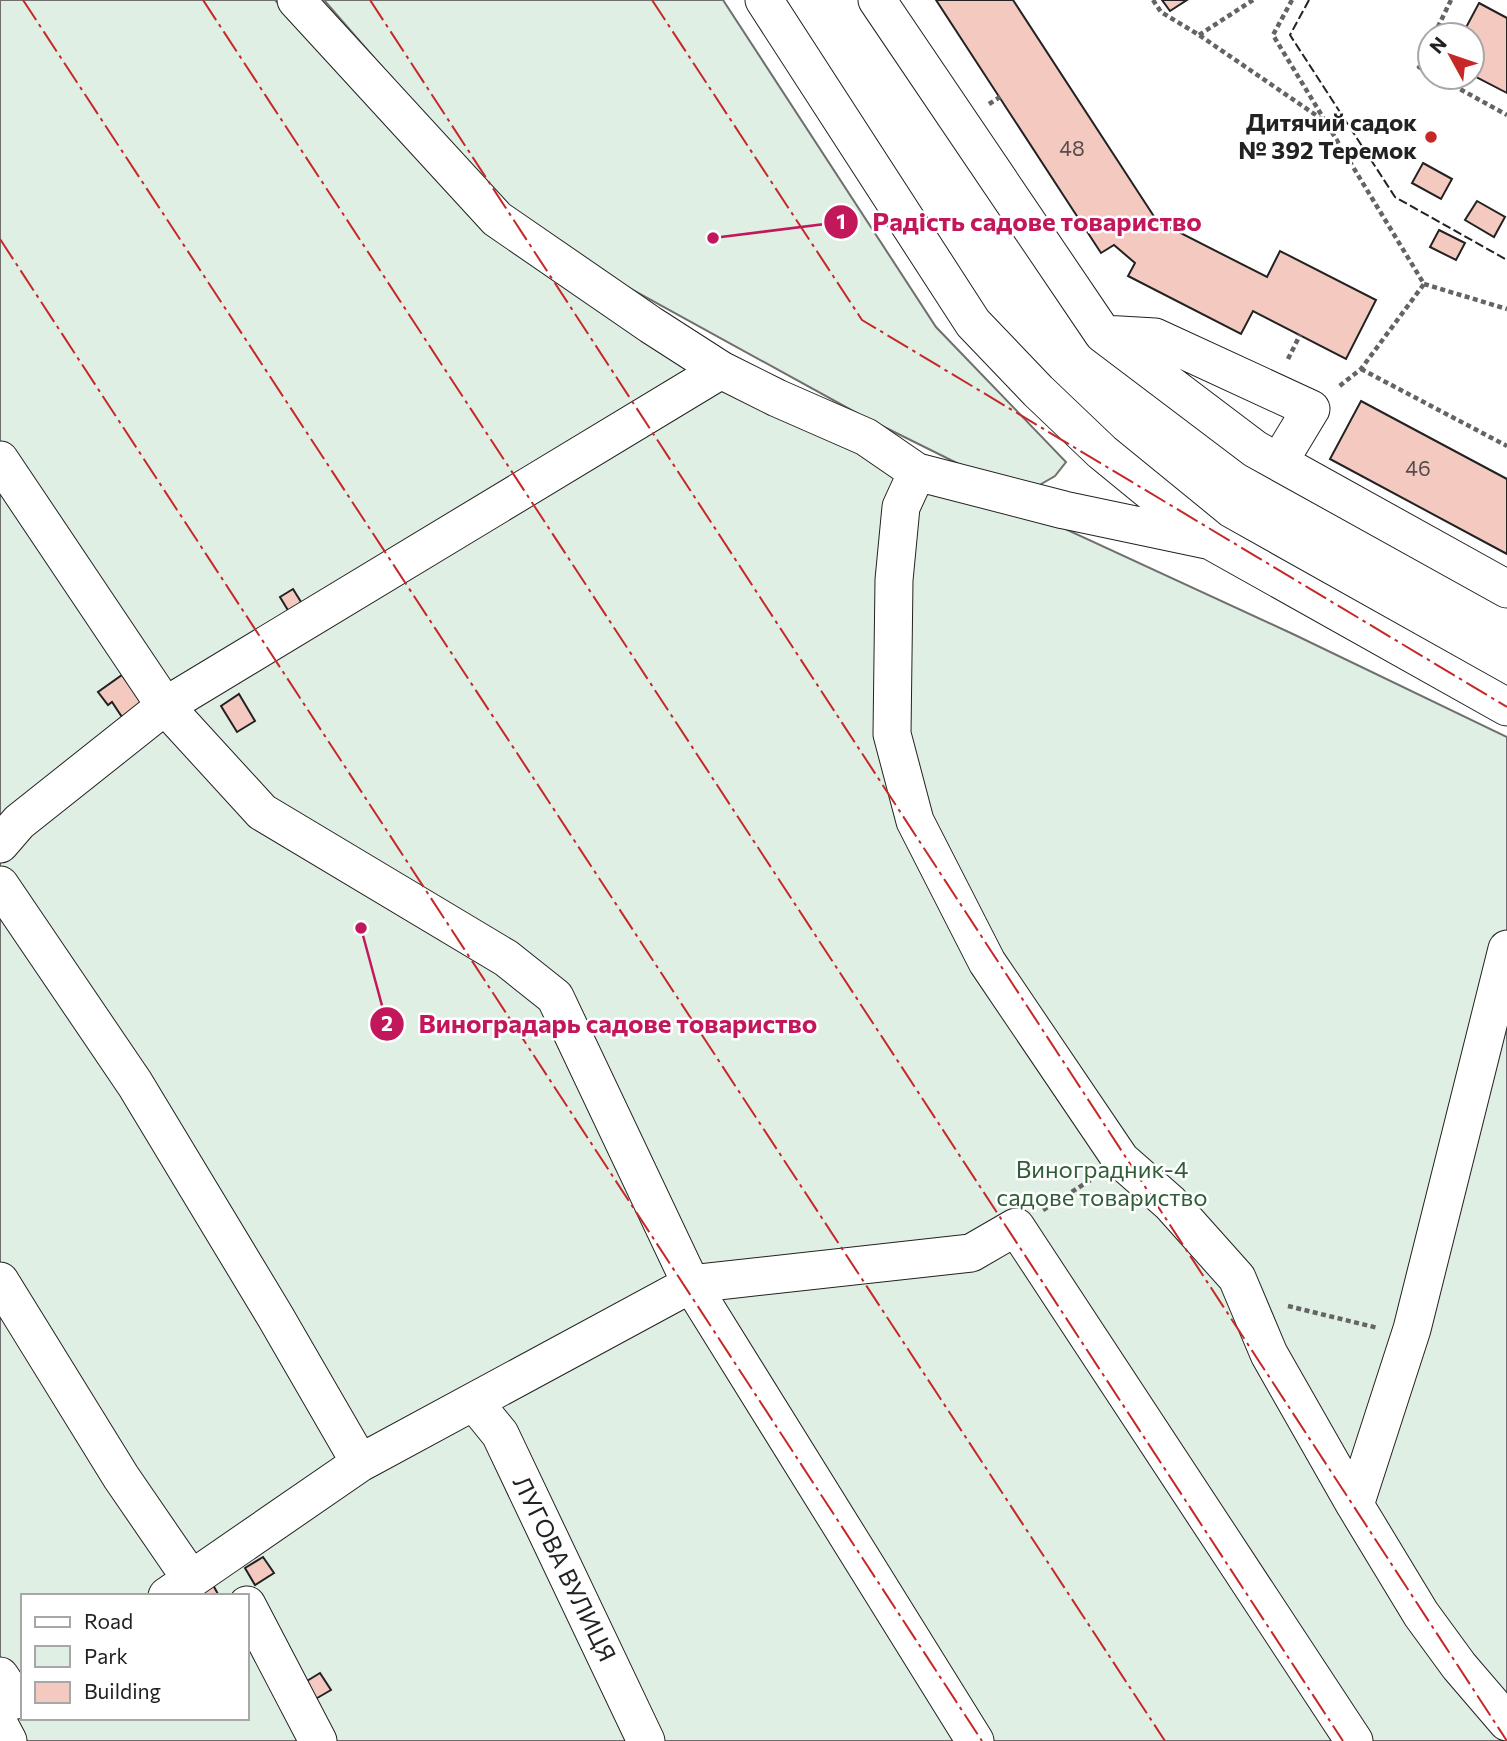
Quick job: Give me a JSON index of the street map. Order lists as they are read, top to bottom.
{
  "streets": {
    "street": ["ЛУГОВА ВУЛИЦЯ"]
  },
  "parks": ["Виноградник-4 садове товариство"],
  "places": ["Дитячий садок № 392 Теремок", "Радість садове товариство", "Виноградарь садове товариство"],
  "house_numbers": ["48", "46"],
  "legend": ["Road", "Park", "Building"],
  "north": "top left"
}
